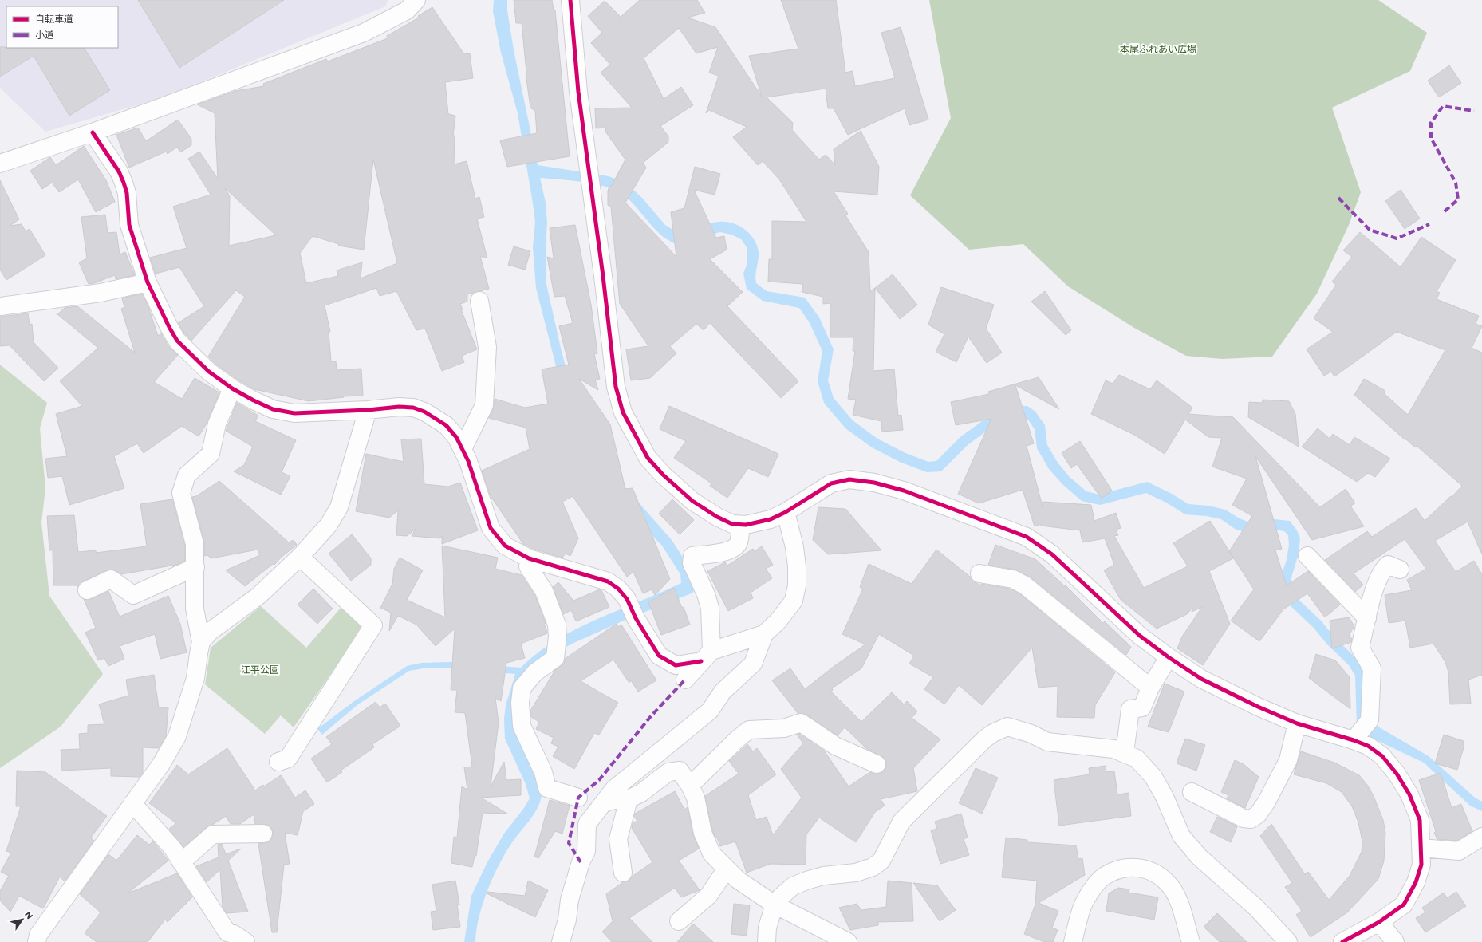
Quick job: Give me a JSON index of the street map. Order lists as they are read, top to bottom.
{
  "parks": ["本尾ふれあい広場", "江平公園"],
  "legend": ["自転車道", "小道"],
  "north": "top right"
}
